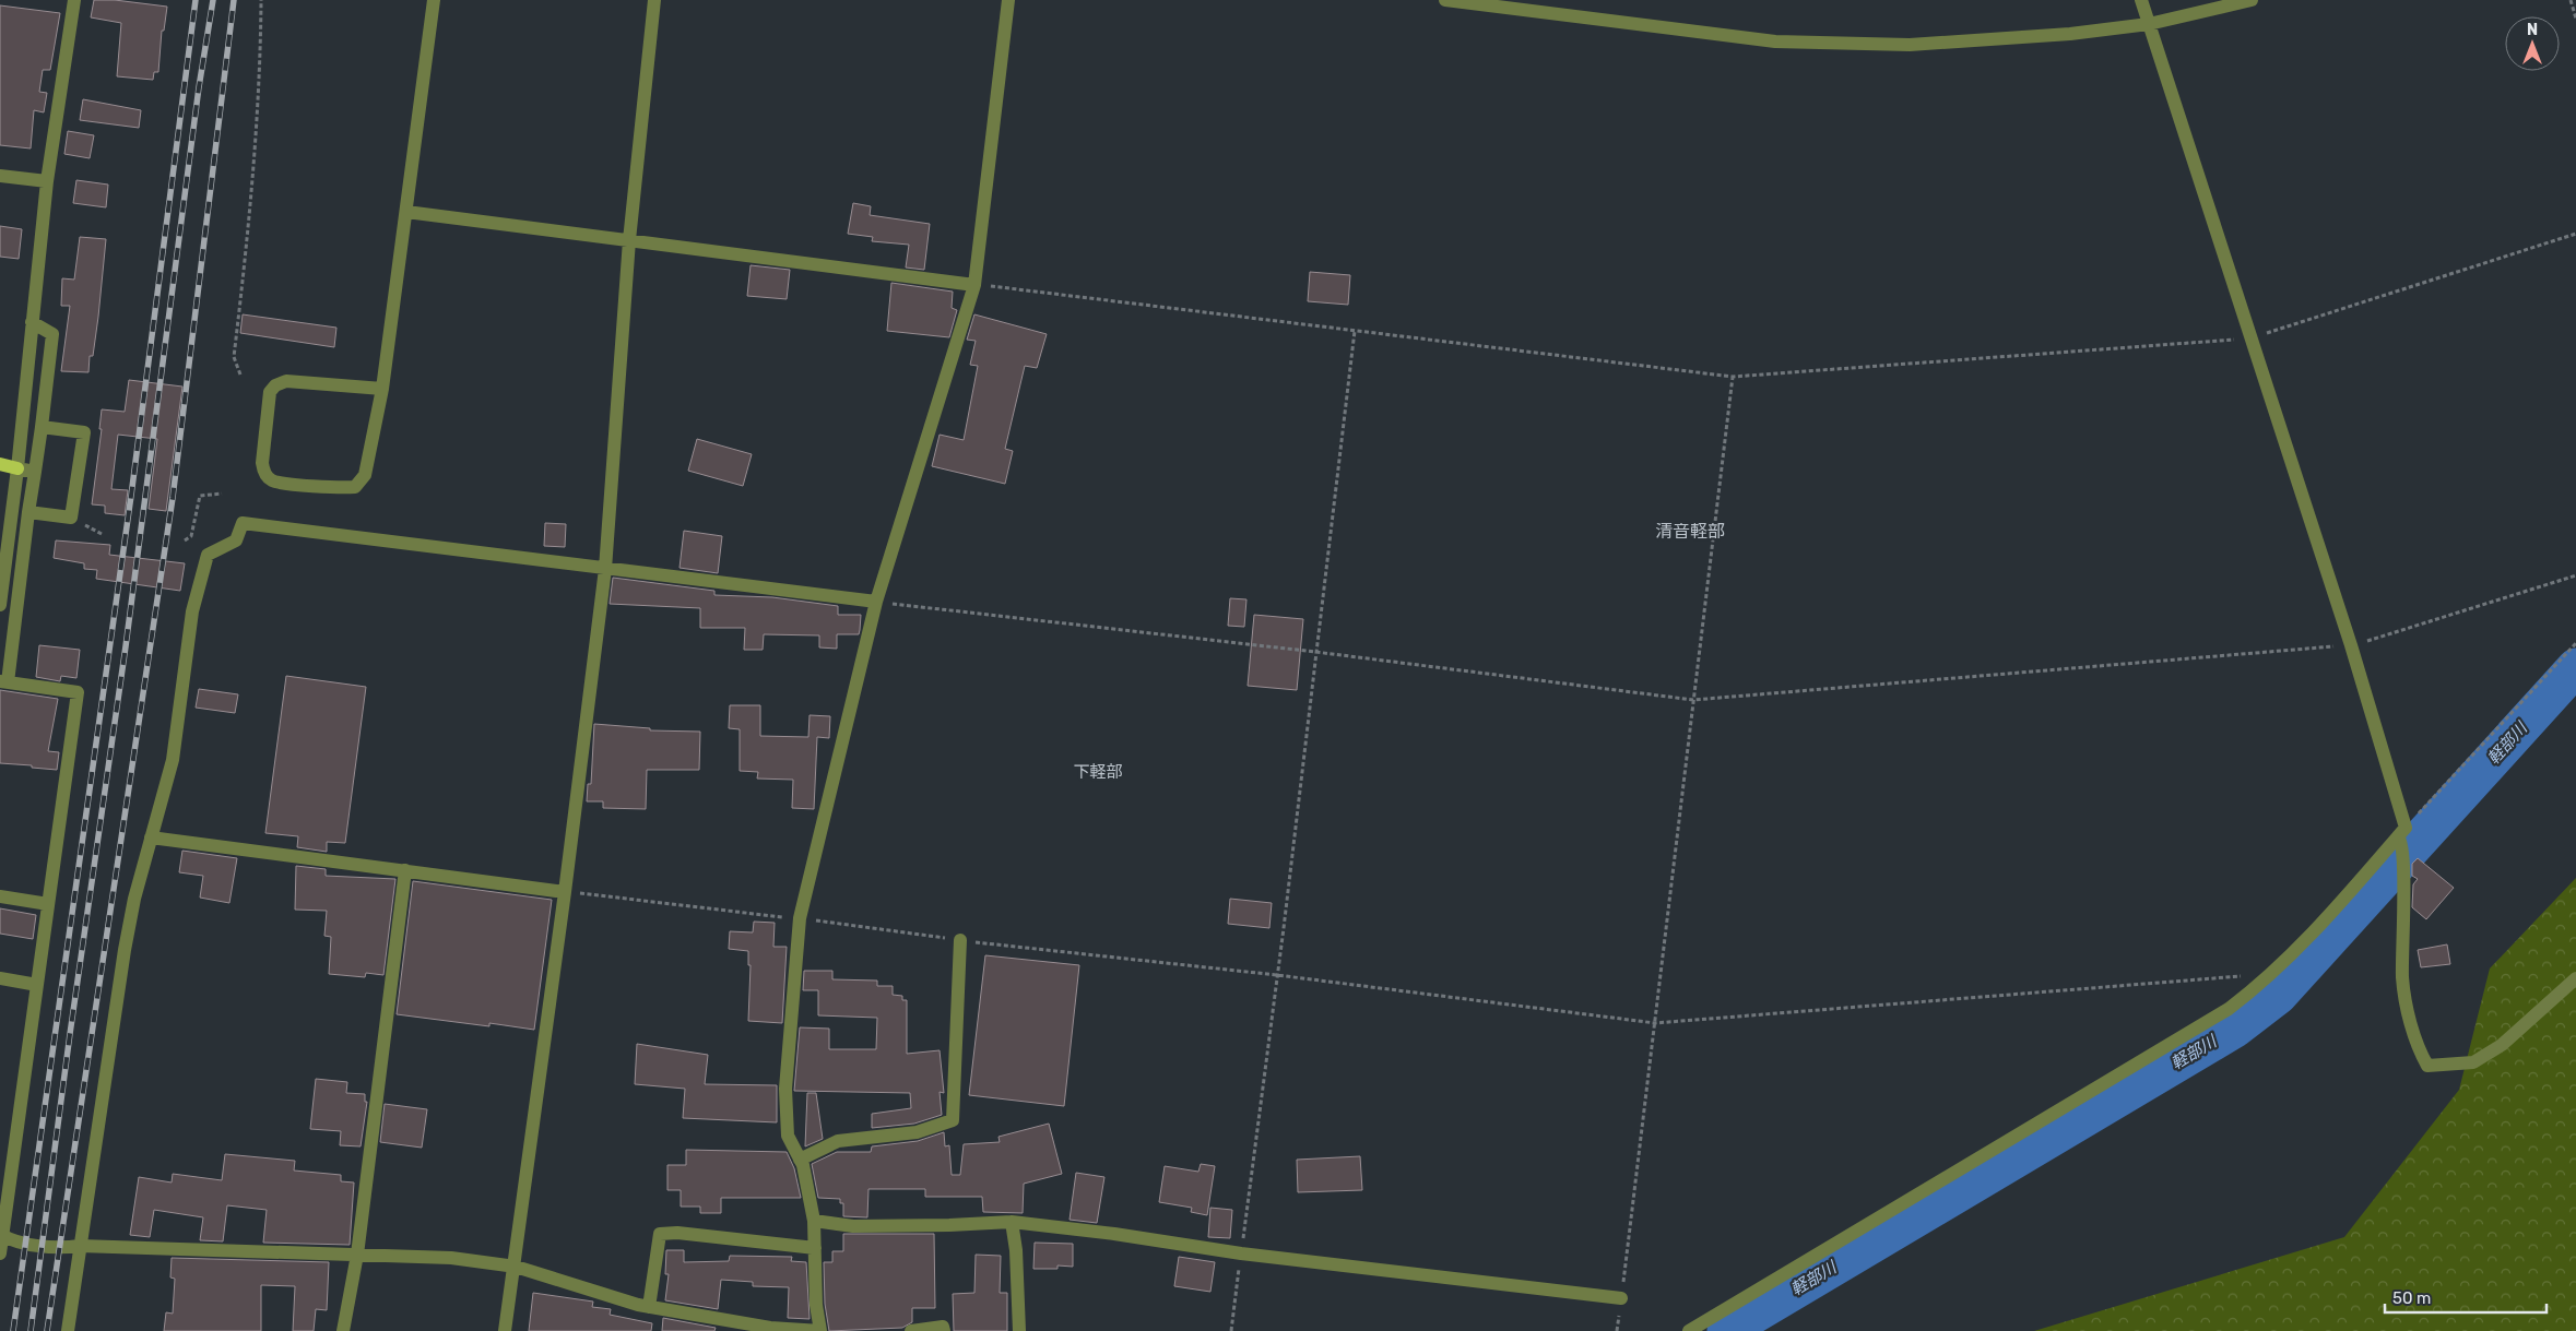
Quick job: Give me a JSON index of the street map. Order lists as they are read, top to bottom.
{
  "districts": ["清音軽部", "下軽部"],
  "water": ["軽部川"],
  "scale_bar": "50 m",
  "north": "top"
}
